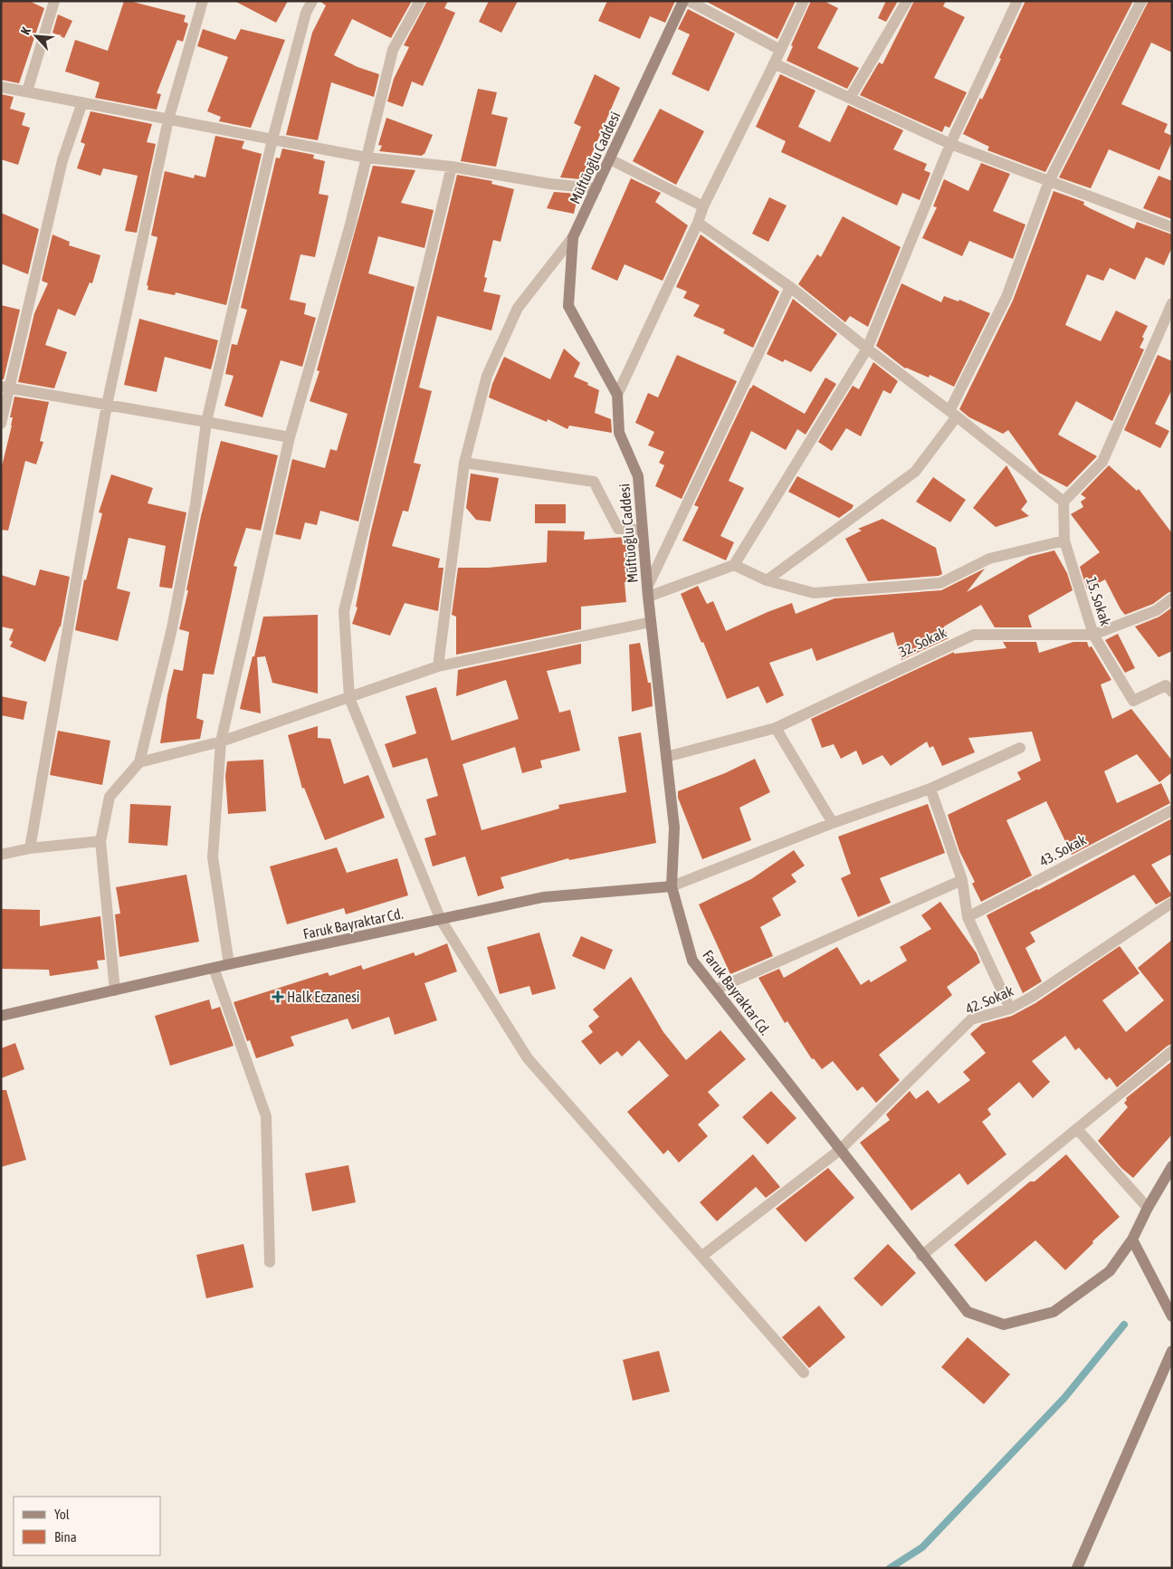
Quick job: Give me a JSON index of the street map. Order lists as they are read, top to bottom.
{
  "streets": {
    "street": [
      "Müftüoğlu Caddesi",
      "15. Sokak",
      "32. Sokak",
      "43. Sokak",
      "Faruk Bayraktar Cd.",
      "42. Sokak"
    ]
  },
  "crossings": [
    ["Müftüoğlu Caddesi", "32. Sokak"],
    ["Müftüoğlu Caddesi", "Faruk Bayraktar Cd."],
    ["15. Sokak", "32. Sokak"],
    ["Faruk Bayraktar Cd.", "42. Sokak"]
  ],
  "places": {
    "health": ["Halk Eczanesi"]
  },
  "legend": ["Yol", "Bina"],
  "north": "top left"
}
